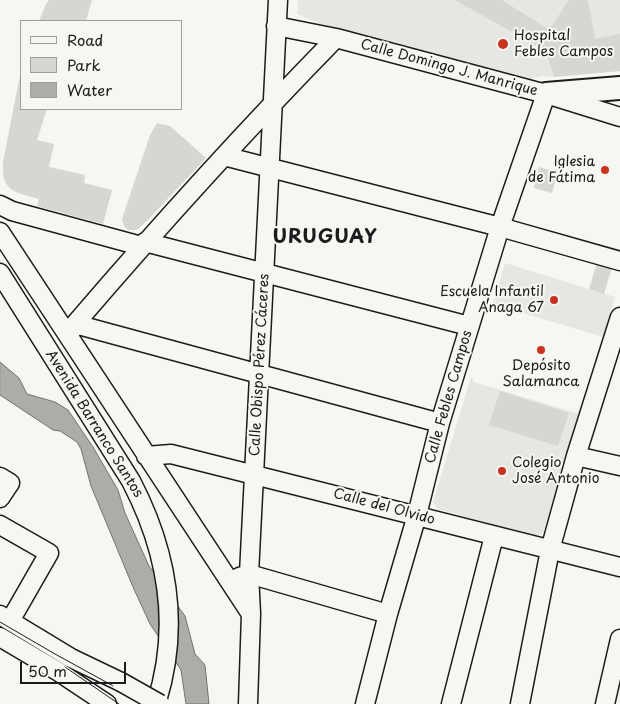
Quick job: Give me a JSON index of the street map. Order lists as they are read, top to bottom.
{
  "streets": {
    "street": [
      "Calle Domingo J. Manrique",
      "Calle Obispo Pérez Cáceres",
      "Calle Febles Campos",
      "Avenida Barranco Santos",
      "Calle del Olvido"
    ]
  },
  "crossings": [
    ["Calle Domingo J. Manrique", "Calle Obispo Pérez Cáceres"],
    ["Calle Domingo J. Manrique", "Calle Febles Campos"],
    ["Calle Obispo Pérez Cáceres", "Calle del Olvido"],
    ["Calle Febles Campos", "Calle del Olvido"]
  ],
  "districts": ["URUGUAY"],
  "places": [
    "Hospital Febles Campos",
    "Iglesia de Fátima",
    "Escuela Infantil Anaga 67",
    "Depósito Salamanca",
    "Colegio José Antonio"
  ],
  "legend": ["Road", "Park", "Water"],
  "scale_bar": "50 m"
}
